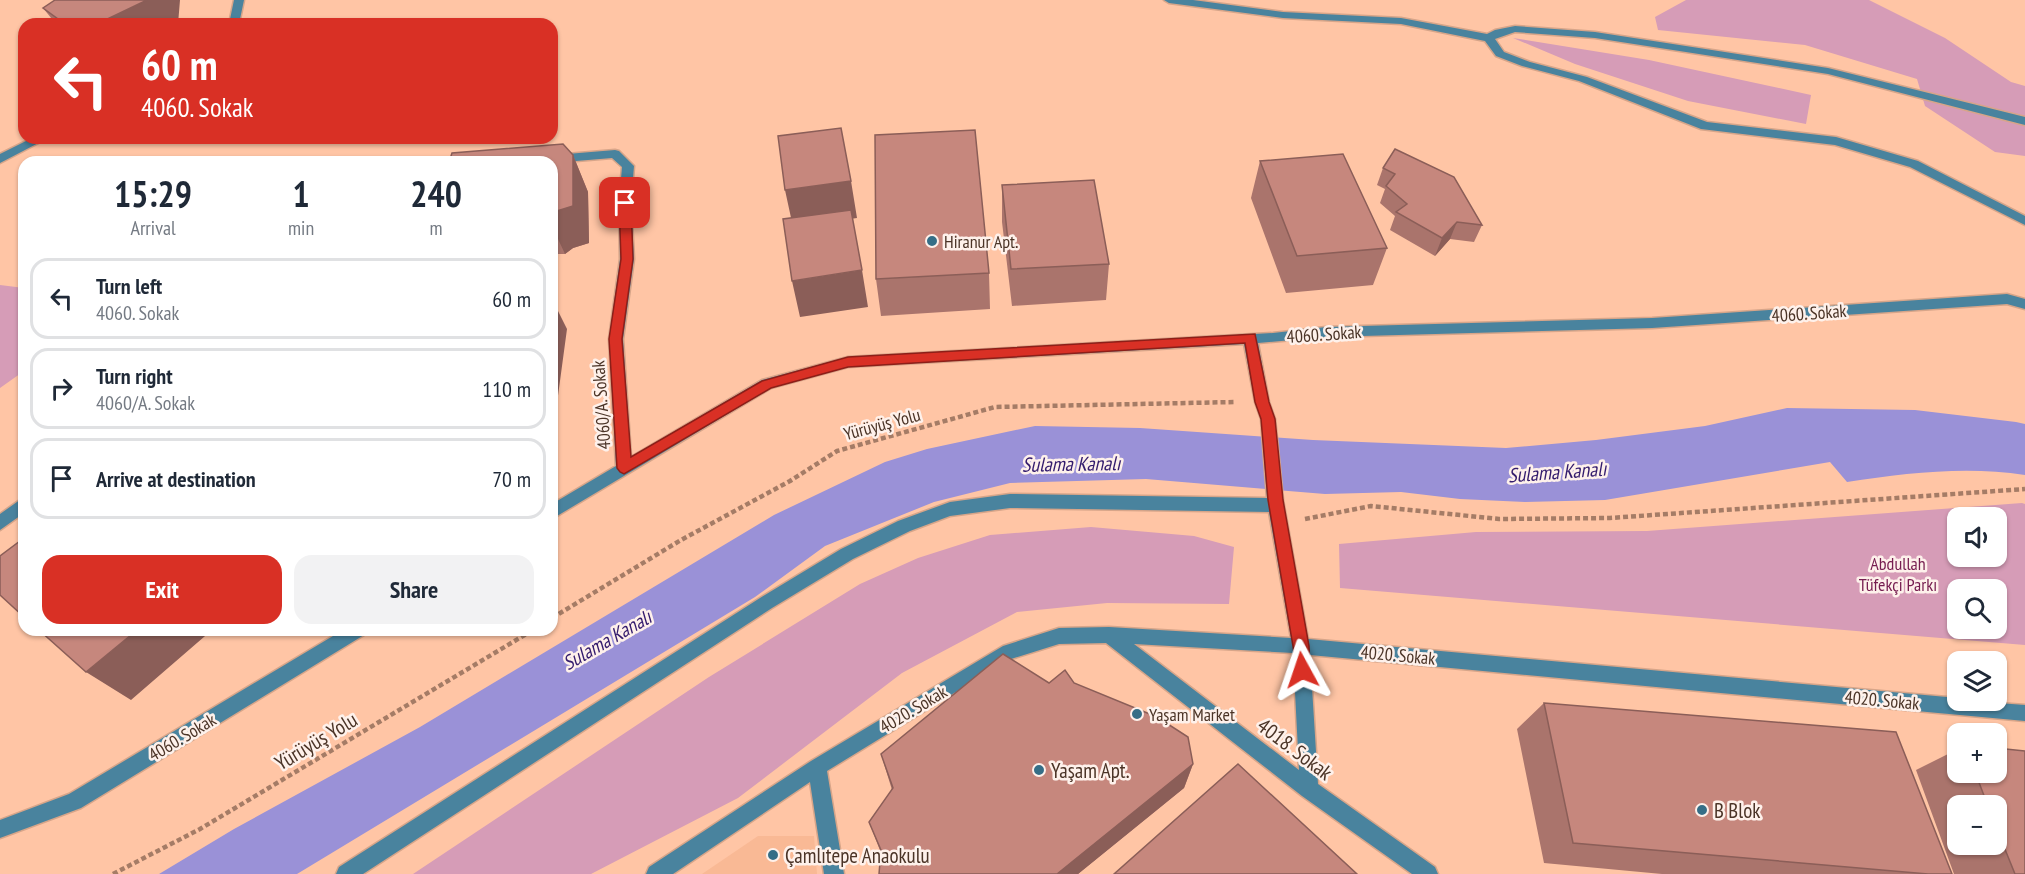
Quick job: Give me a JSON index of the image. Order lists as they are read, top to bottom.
{
  "streets": {
    "street": [
      "4060. Sokak",
      "4060/A. Sokak",
      "4020. Sokak",
      "4018. Sokak"
    ],
    "path": ["Yürüyüş Yolu"]
  },
  "crossings": [
    ["4060. Sokak", "4060/A. Sokak"],
    ["4020. Sokak", "4018. Sokak"]
  ],
  "water": ["Sulama Kanalı"],
  "parks": ["Abdullah Tüfekçi Parkı"],
  "places": [
    "Hiranur Apt.",
    "Yaşam Market",
    "Yaşam Apt.",
    "B Blok",
    "Çamlıtepe Anaokulu"
  ],
  "page": {
    "turn": ["60 m", "4060. Sokak"],
    "eta": [
      "15:29",
      "Arrival",
      "1",
      "min",
      "240",
      "m"
    ],
    "list": [
      {
        "name": "Turn left",
        "note": "4060. Sokak",
        "value": "60 m"
      },
      {
        "name": "Turn right",
        "note": "4060/A. Sokak",
        "value": "110 m"
      },
      {
        "name": "Arrive at destination",
        "value": "70 m"
      }
    ],
    "map_buttons": ["+", "−"],
    "buttons": ["Exit", "Share"]
  }
}
